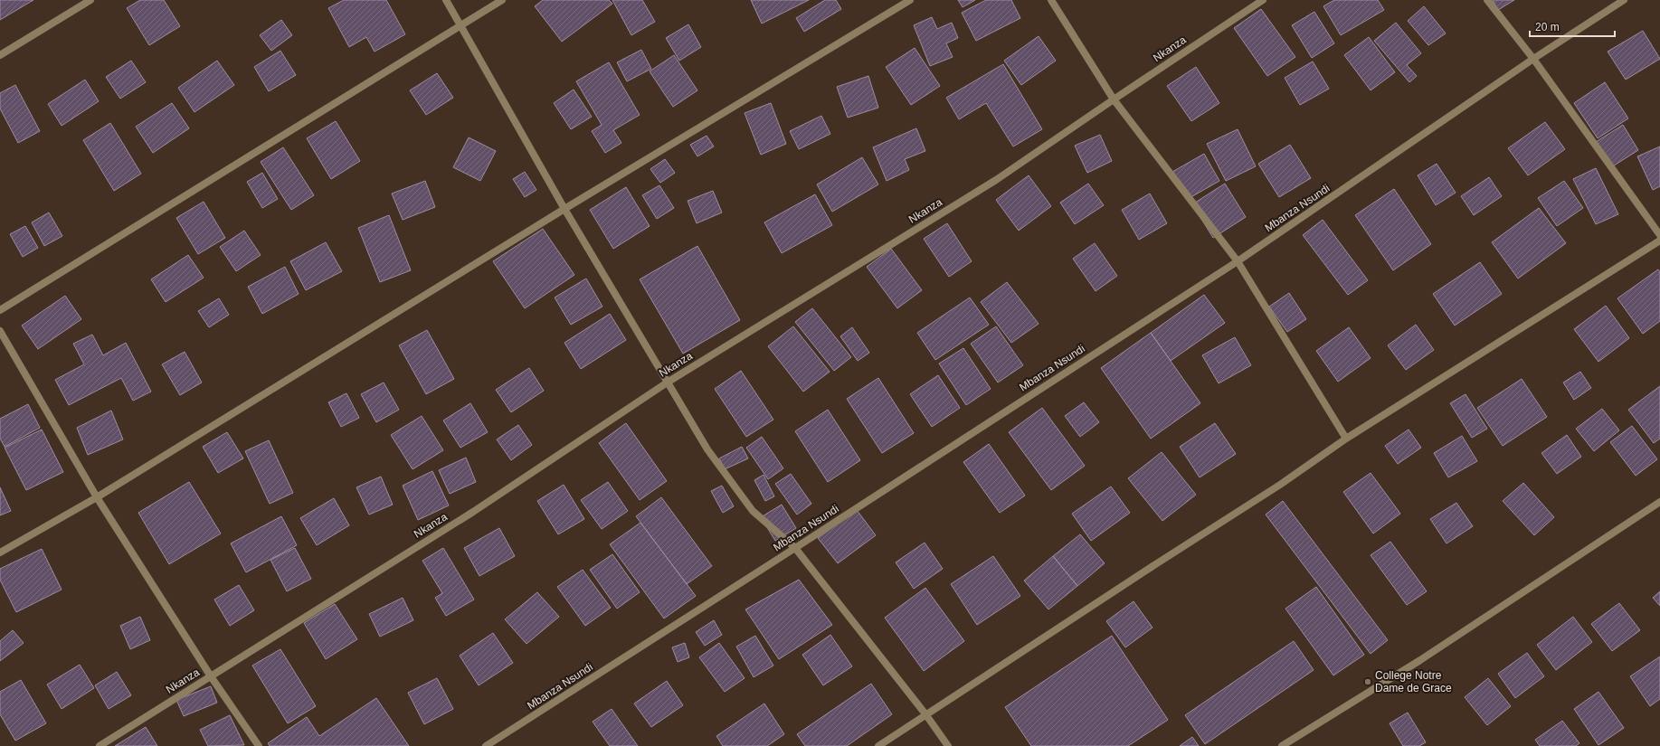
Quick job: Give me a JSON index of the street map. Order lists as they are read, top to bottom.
{
  "streets": {
    "street": ["Nkanza", "Mbanza Nsundi"]
  },
  "places": ["College Notre Dame de Grace"],
  "scale_bar": "20 m"
}
